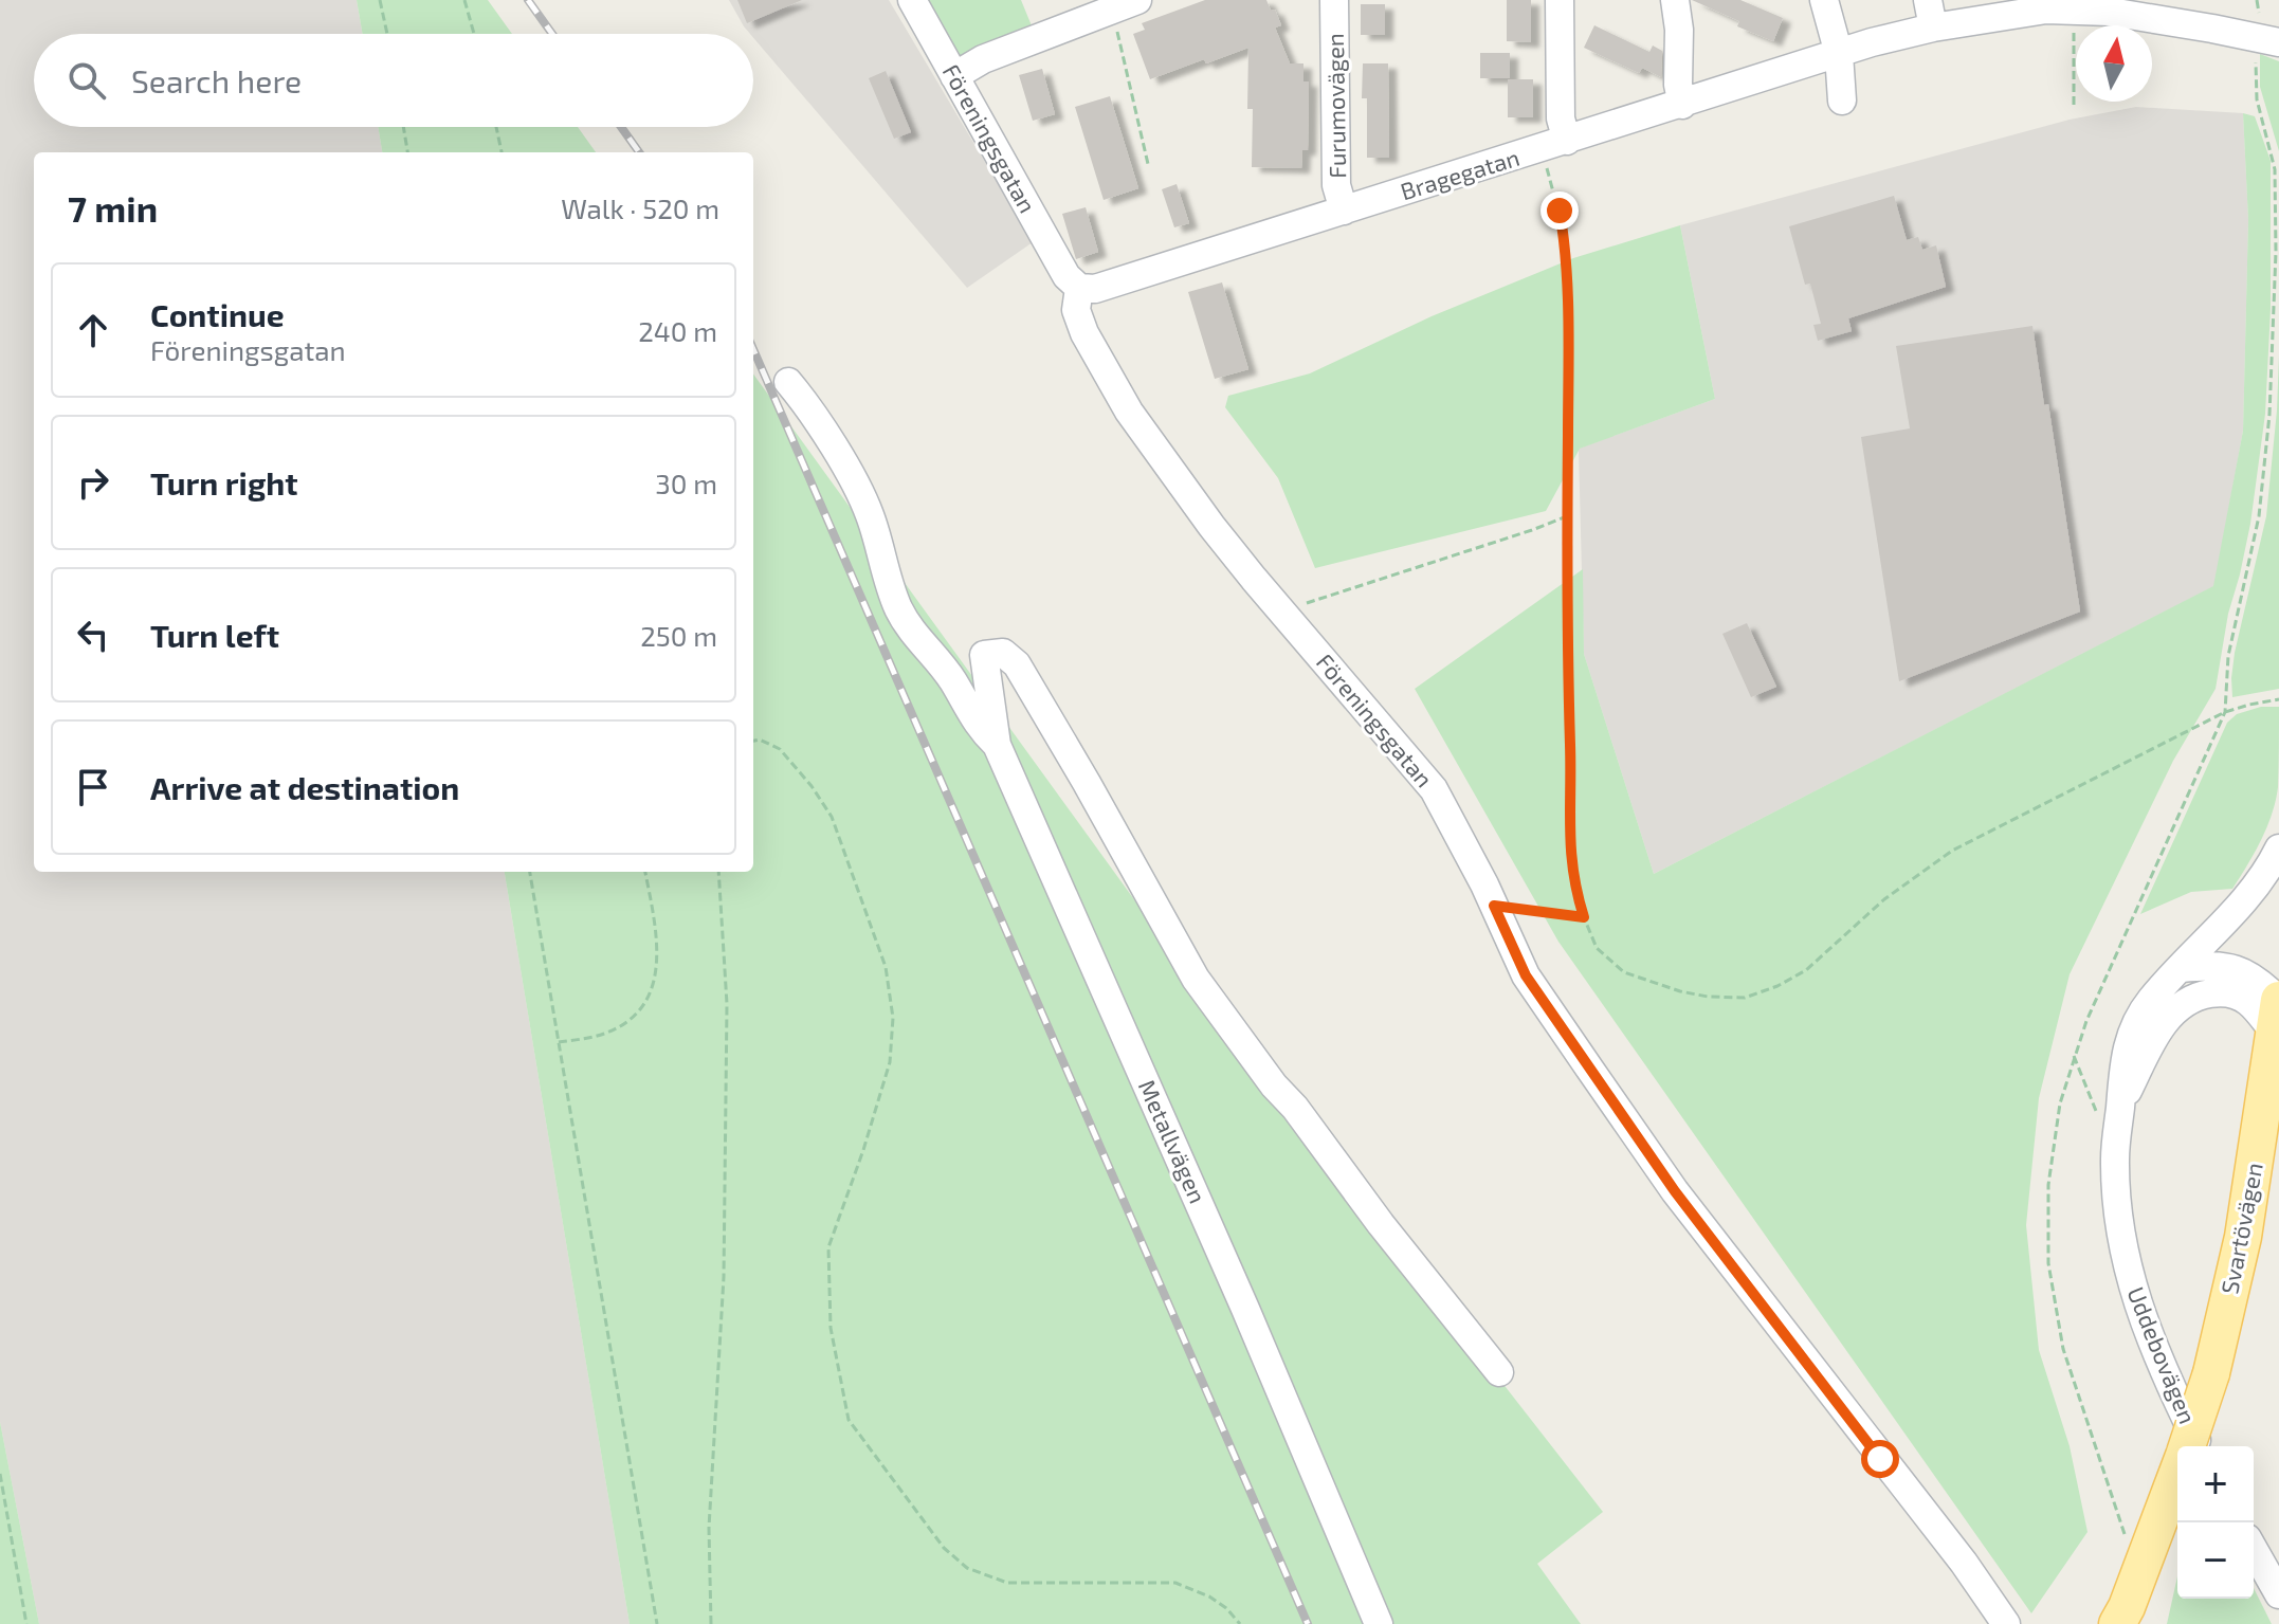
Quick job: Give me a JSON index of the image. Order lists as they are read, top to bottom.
{
  "streets": {
    "main road": ["Svartövägen"],
    "street": [
      "Furumovägen",
      "Föreningsgatan",
      "Bragegatan",
      "Metallvägen",
      "Uddebovägen"
    ]
  },
  "crossings": [
    ["Furumovägen", "Bragegatan"],
    ["Föreningsgatan", "Bragegatan"],
    ["Svartövägen", "Uddebovägen"]
  ],
  "north": "top",
  "page": {
    "search": "Search here",
    "heading": ["7 min", "Walk · 520 m"],
    "list": [
      ["Continue", "Föreningsgatan", "240 m"],
      ["Turn right", "30 m"],
      ["Turn left", "250 m"],
      "Arrive at destination"
    ],
    "map_buttons": ["+", "−"]
  }
}
